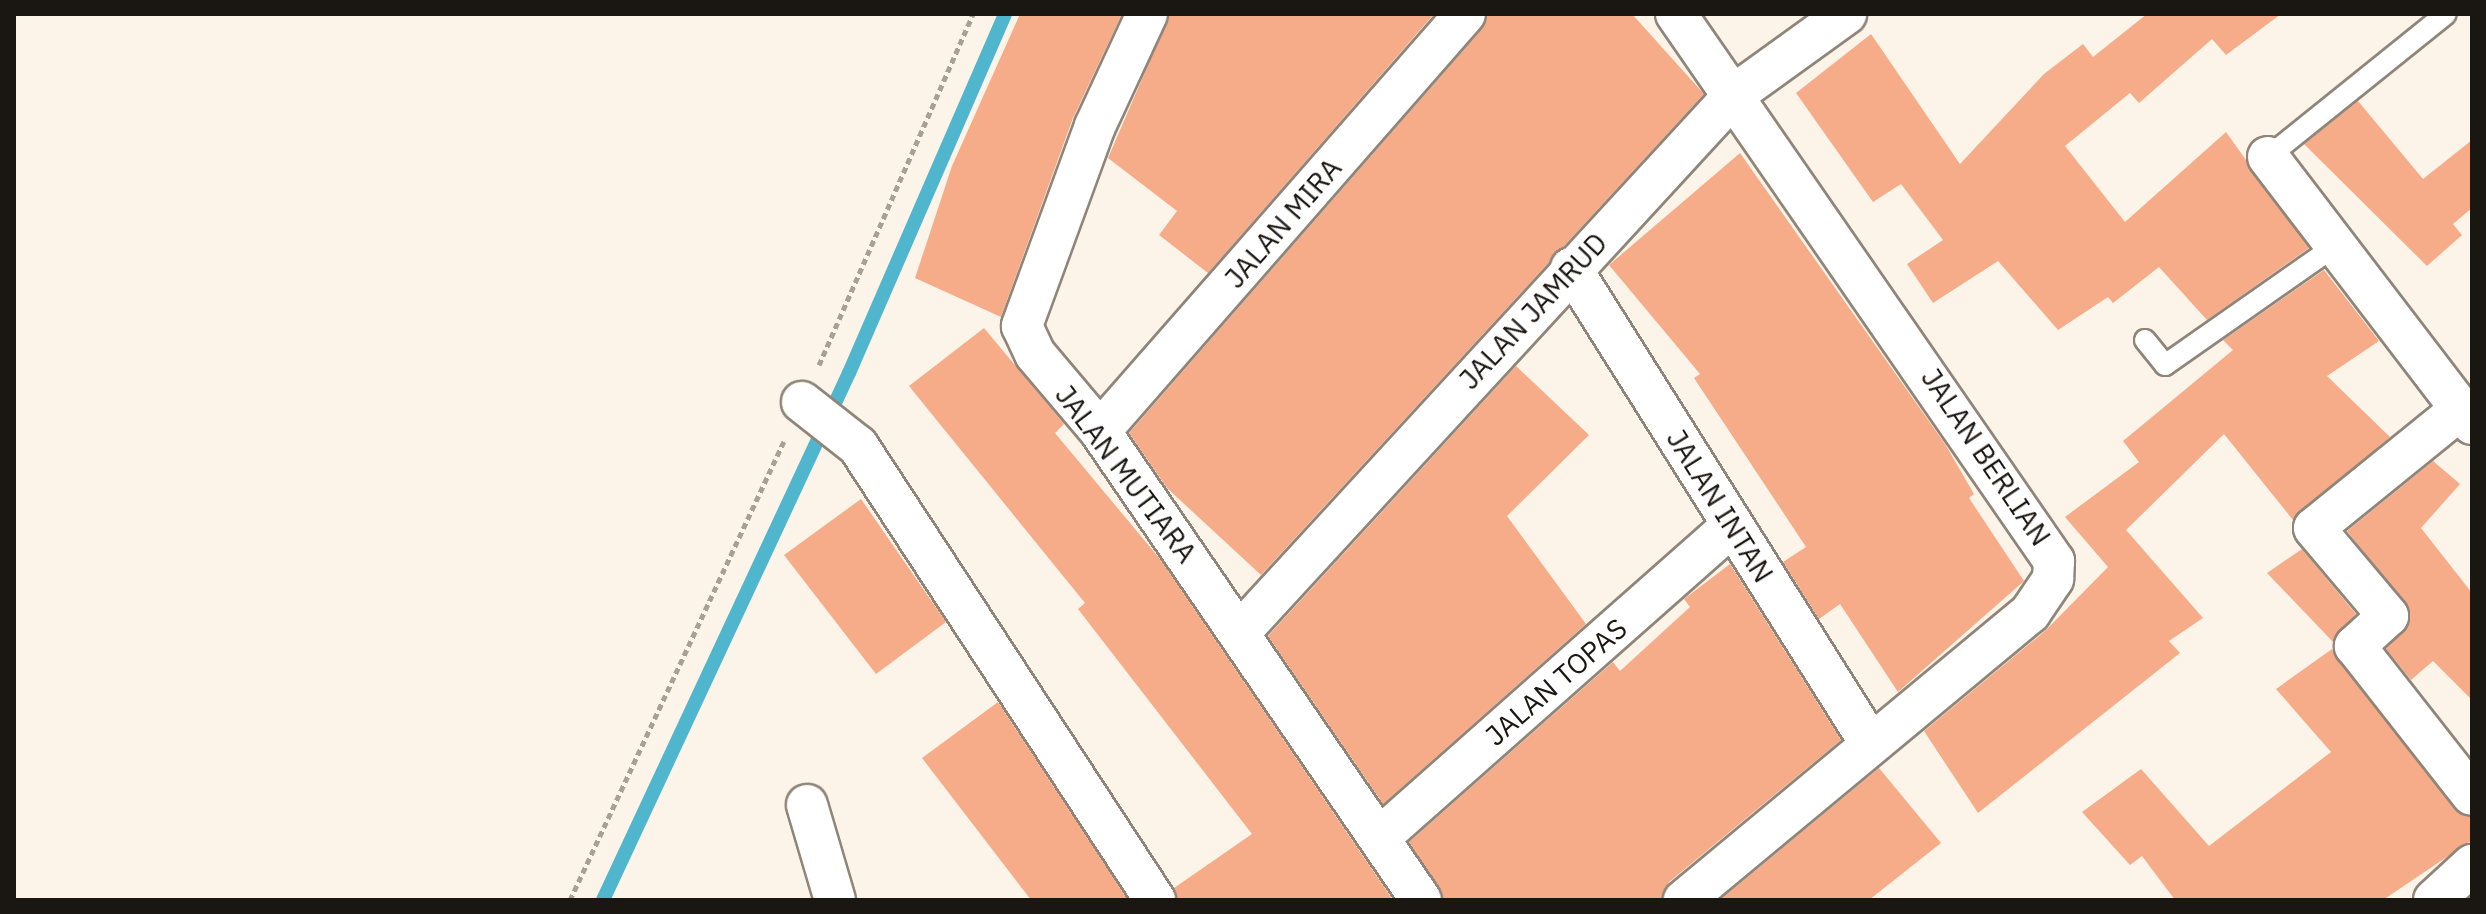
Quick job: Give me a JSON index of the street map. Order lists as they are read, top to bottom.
{
  "streets": {
    "street": [
      "JALAN MIRA",
      "JALAN JAMRUD",
      "JALAN BERLIAN",
      "JALAN MUTIARA",
      "JALAN INTAN",
      "JALAN TOPAS"
    ]
  },
  "crossings": [
    ["JALAN MIRA", "JALAN MUTIARA"],
    ["JALAN JAMRUD", "JALAN BERLIAN"],
    ["JALAN JAMRUD", "JALAN MUTIARA"],
    ["JALAN JAMRUD", "JALAN INTAN"],
    ["JALAN BERLIAN", "JALAN INTAN"],
    ["JALAN MUTIARA", "JALAN TOPAS"],
    ["JALAN INTAN", "JALAN TOPAS"]
  ]
}
